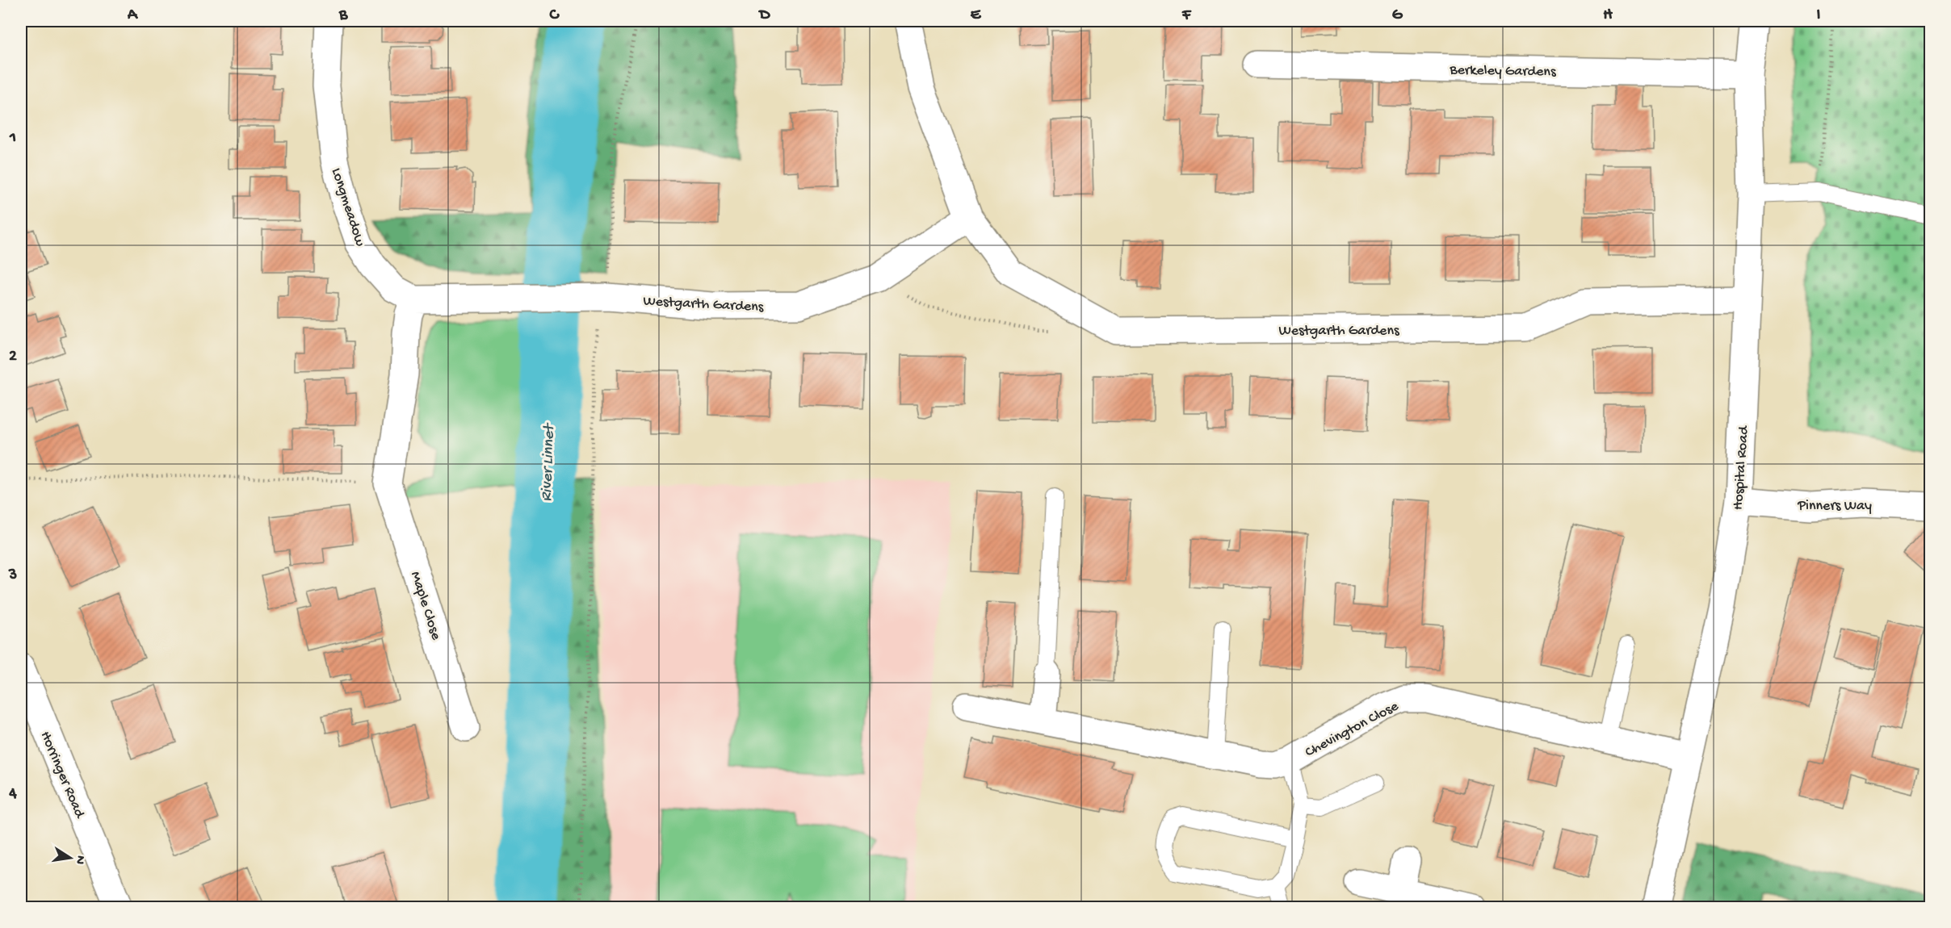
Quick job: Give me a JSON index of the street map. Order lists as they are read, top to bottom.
{
  "streets": {
    "street": [
      "Berkeley Gardens",
      "Longmeadow",
      "Westgarth Gardens",
      "Hospital Road",
      "Pinners Way",
      "Maple Close",
      "Chevington Close",
      "Horringer Road"
    ]
  },
  "crossings": [
    ["Berkeley Gardens", "Hospital Road"],
    ["Longmeadow", "Westgarth Gardens"],
    ["Westgarth Gardens", "Hospital Road"],
    ["Hospital Road", "Pinners Way"],
    ["Hospital Road", "Chevington Close"]
  ],
  "water": ["River Linnet"],
  "north": "right",
  "grid": {
    "columns": [
      "A",
      "B",
      "C",
      "D",
      "E",
      "F",
      "G",
      "H",
      "I"
    ],
    "rows": [
      "1",
      "2",
      "3",
      "4"
    ]
  }
}
